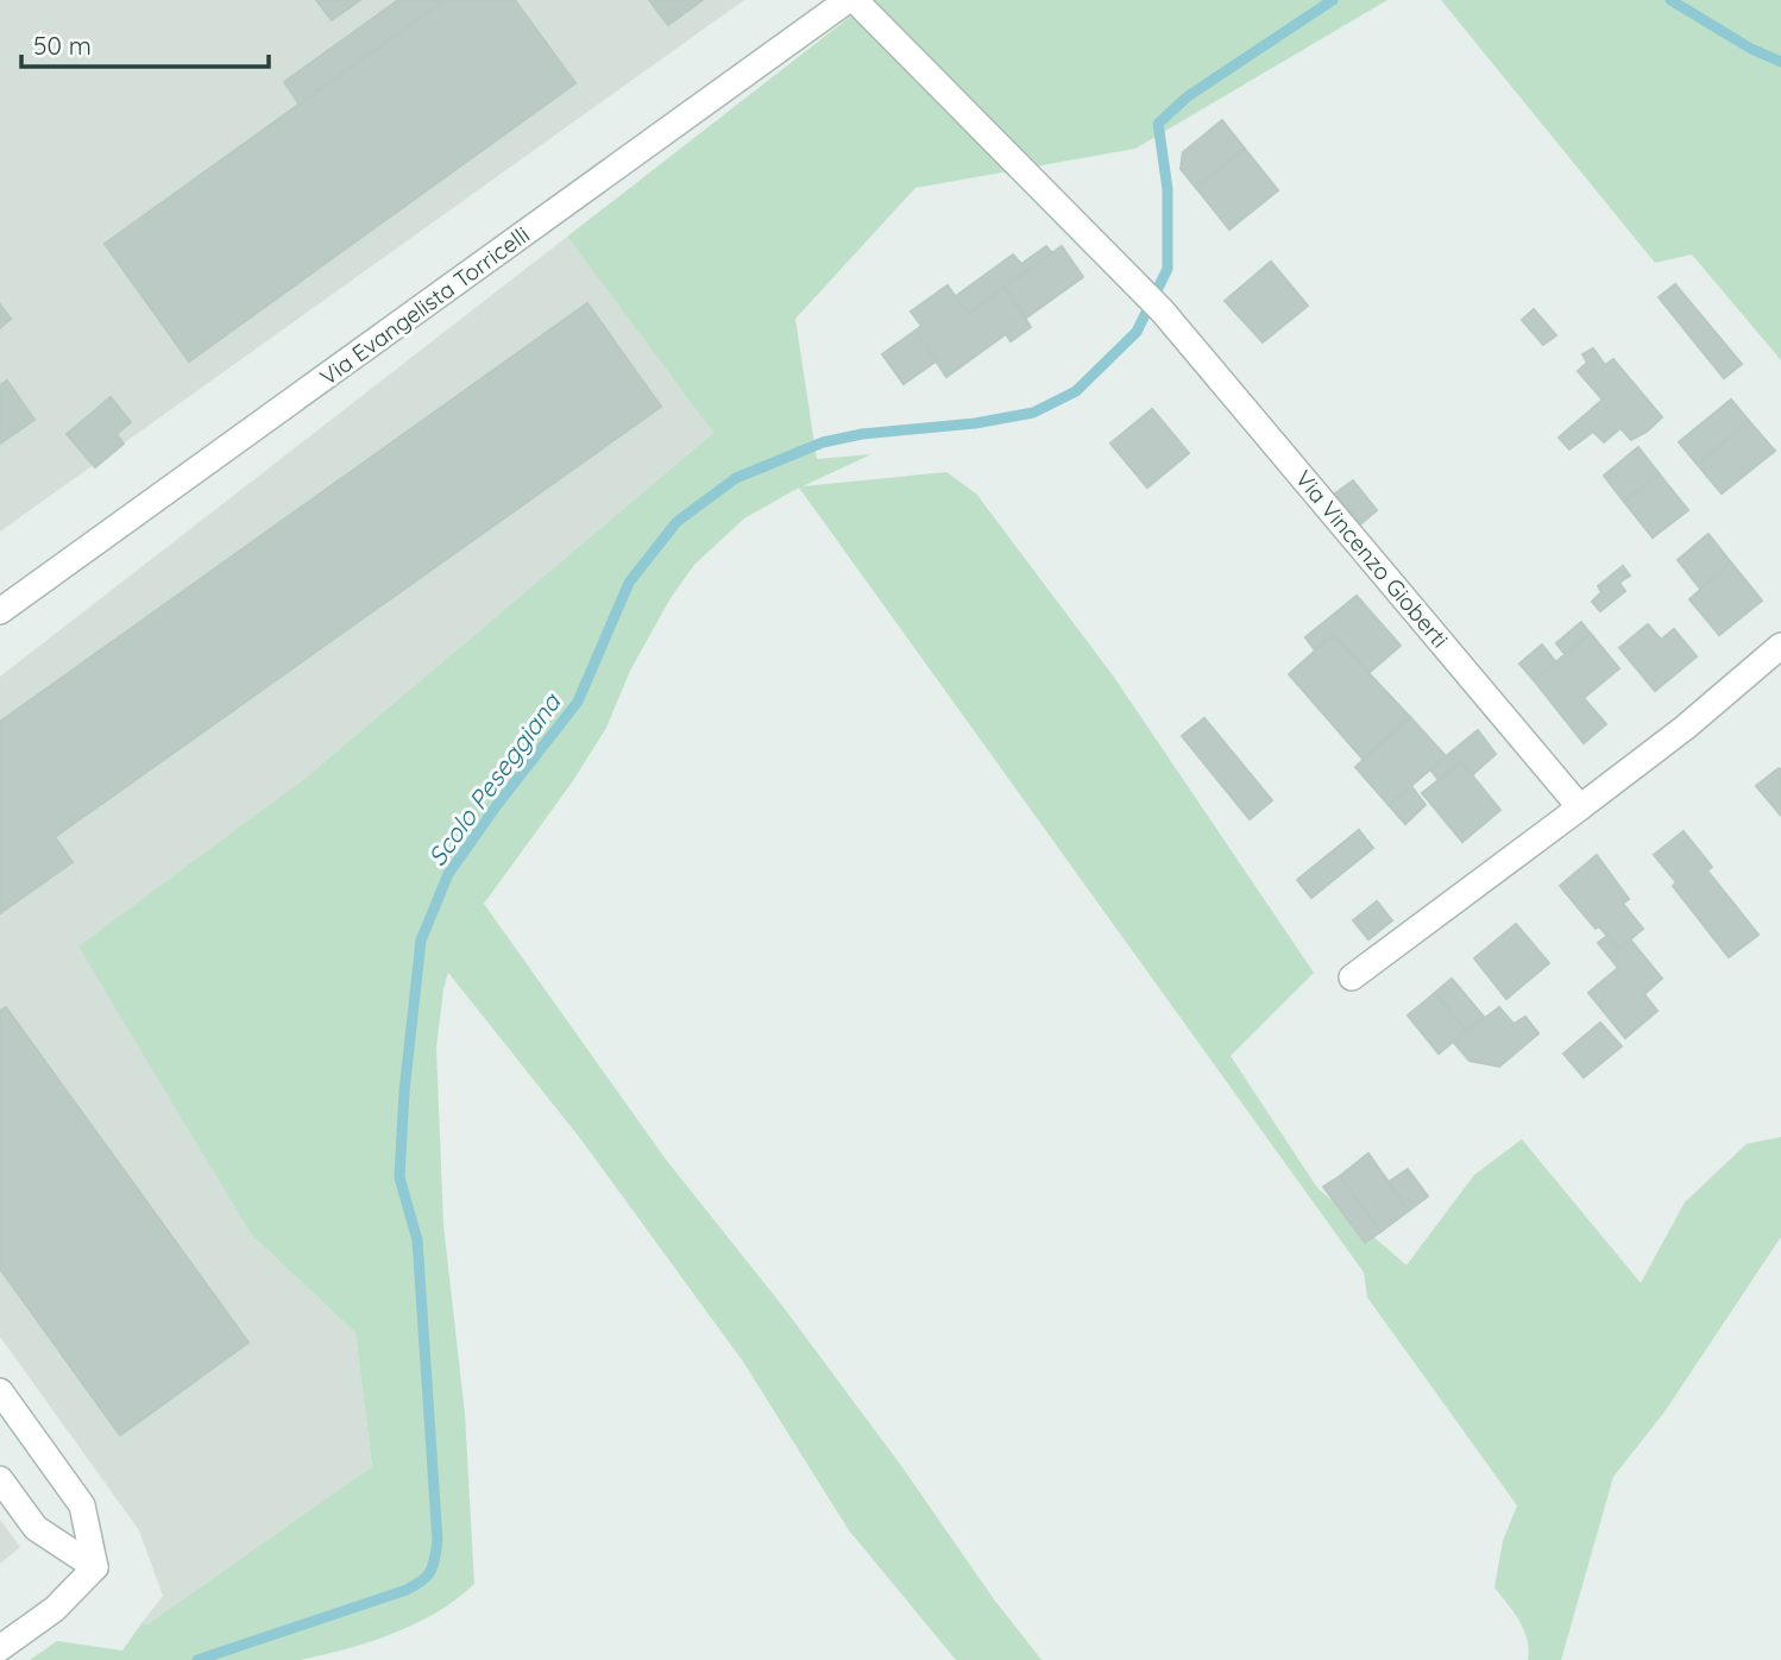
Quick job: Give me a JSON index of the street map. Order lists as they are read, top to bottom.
{
  "streets": {
    "street": ["Via Evangelista Torricelli", "Via Vincenzo Gioberti"]
  },
  "water": ["Scolo Peseggiana"],
  "scale_bar": "50 m"
}
